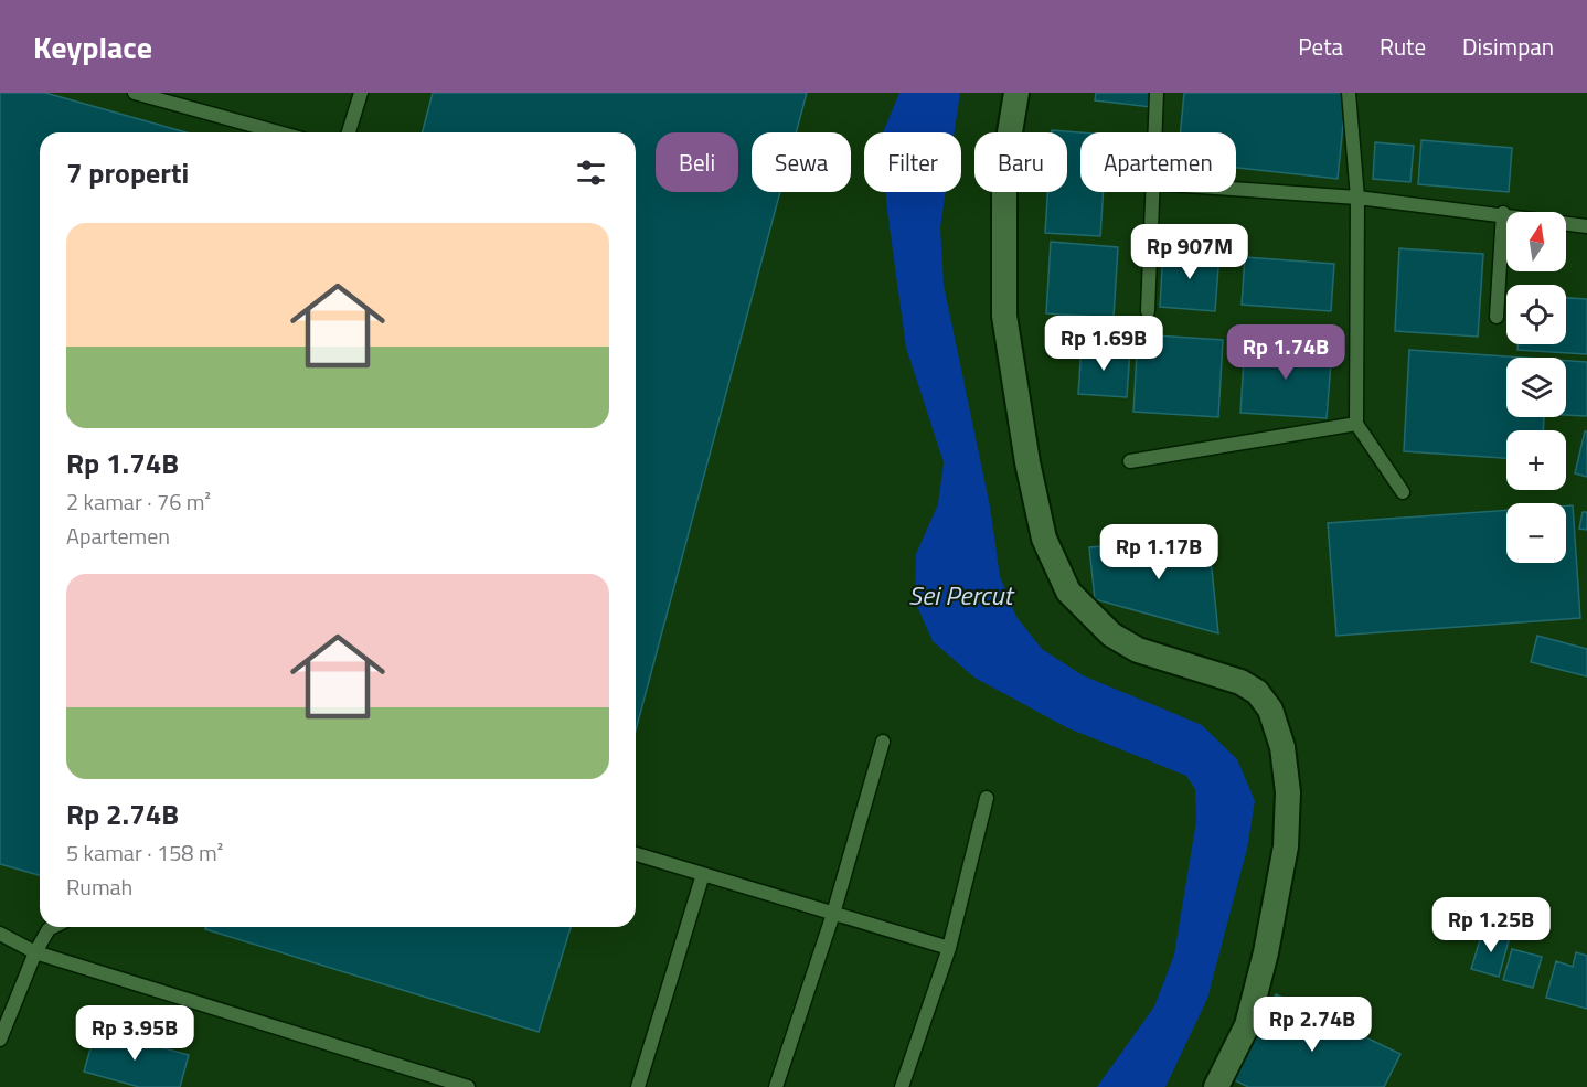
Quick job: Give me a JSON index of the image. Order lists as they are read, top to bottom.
{
  "water": ["Sei Percut"],
  "north": "top",
  "page": {
    "header": "Keyplace",
    "nav": ["Peta", "Rute", "Disimpan"],
    "chip": [
      "Beli",
      "Sewa",
      "Filter",
      "Baru",
      "Apartemen"
    ],
    "heading": "7 properti",
    "map_buttons": ["+", "−"],
    "list": [
      {
        "name": "Rp 1.74B",
        "note": "2 kamar · 76 m² · Apartemen"
      },
      {
        "name": "Rp 2.74B",
        "note": "5 kamar · 158 m² · Rumah"
      }
    ],
    "price": [
      "Rp 907M",
      "Rp 1.69B",
      "Rp 1.74B",
      "Rp 1.17B",
      "Rp 1.25B",
      "Rp 2.74B",
      "Rp 3.95B"
    ]
  }
}
